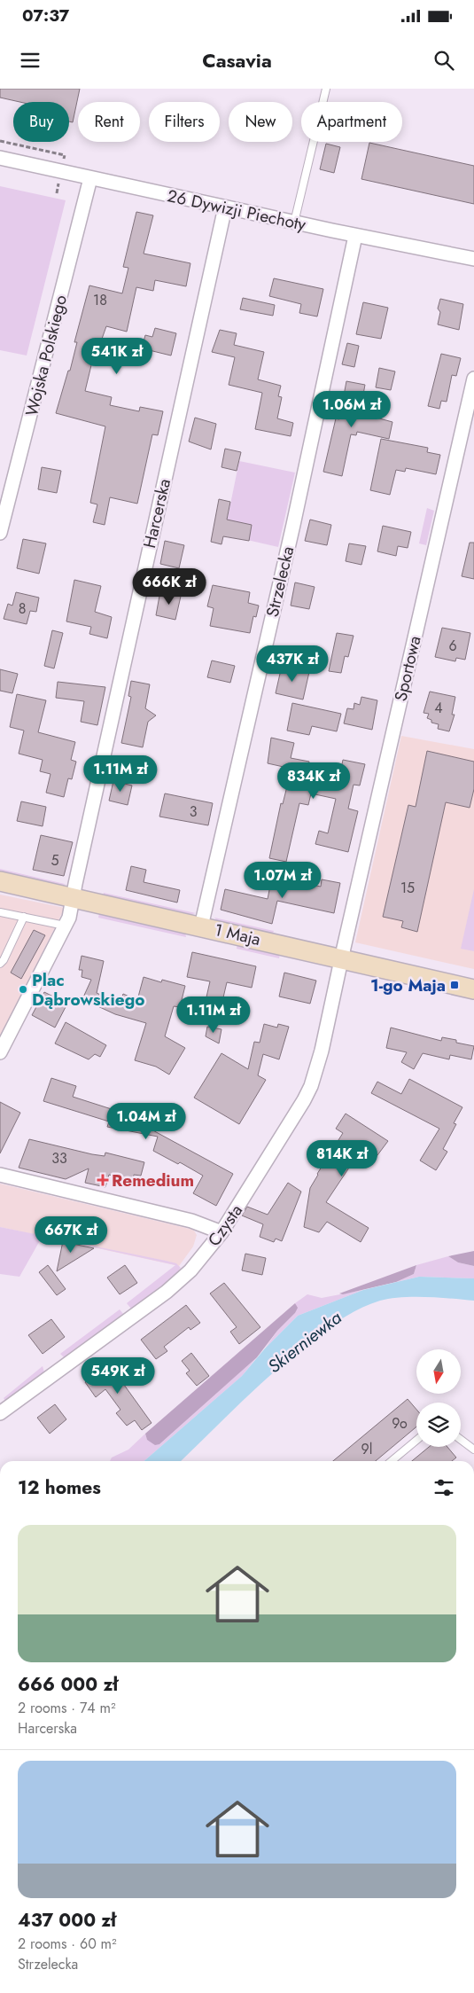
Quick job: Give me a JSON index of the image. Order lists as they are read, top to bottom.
{
  "streets": {
    "main road": ["1 Maja"],
    "street": [
      "26 Dywizji Piechoty",
      "Wojska Polskiego",
      "Harcerska",
      "Strzelecka",
      "Sportowa",
      "Czysta"
    ]
  },
  "crossings": [
    ["26 Dywizji Piechoty", "Wojska Polskiego"],
    ["26 Dywizji Piechoty", "Harcerska"],
    ["26 Dywizji Piechoty", "Strzelecka"],
    ["Harcerska", "1 Maja"],
    ["Strzelecka", "1 Maja"],
    ["Sportowa", "1 Maja"],
    ["Sportowa", "Czysta"],
    ["1 Maja", "Czysta"]
  ],
  "water": ["Skierniewka"],
  "places": {
    "transit": ["1-go Maja"],
    "other": ["Plac Dąbrowskiego"],
    "health": ["Remedium"]
  },
  "house_numbers": [
    "18",
    "8",
    "6",
    "4",
    "3",
    "5",
    "15",
    "33",
    "9o",
    "9l"
  ],
  "north": "bottom",
  "page": {
    "status": "07:37",
    "header": "Casavia",
    "chip": [
      "Buy",
      "Rent",
      "Filters",
      "New",
      "Apartment"
    ],
    "price": [
      "541K zł",
      "1.06M zł",
      "666K zł",
      "437K zł",
      "1.11M zł",
      "834K zł",
      "1.07M zł",
      "1.11M zł",
      "1.04M zł",
      "814K zł",
      "667K zł",
      "549K zł"
    ],
    "heading": "12 homes",
    "list": [
      {
        "name": "666 000 zł",
        "note": "2 rooms · 74 m² · Harcerska"
      },
      {
        "name": "437 000 zł",
        "note": "2 rooms · 60 m² · Strzelecka"
      }
    ]
  }
}
